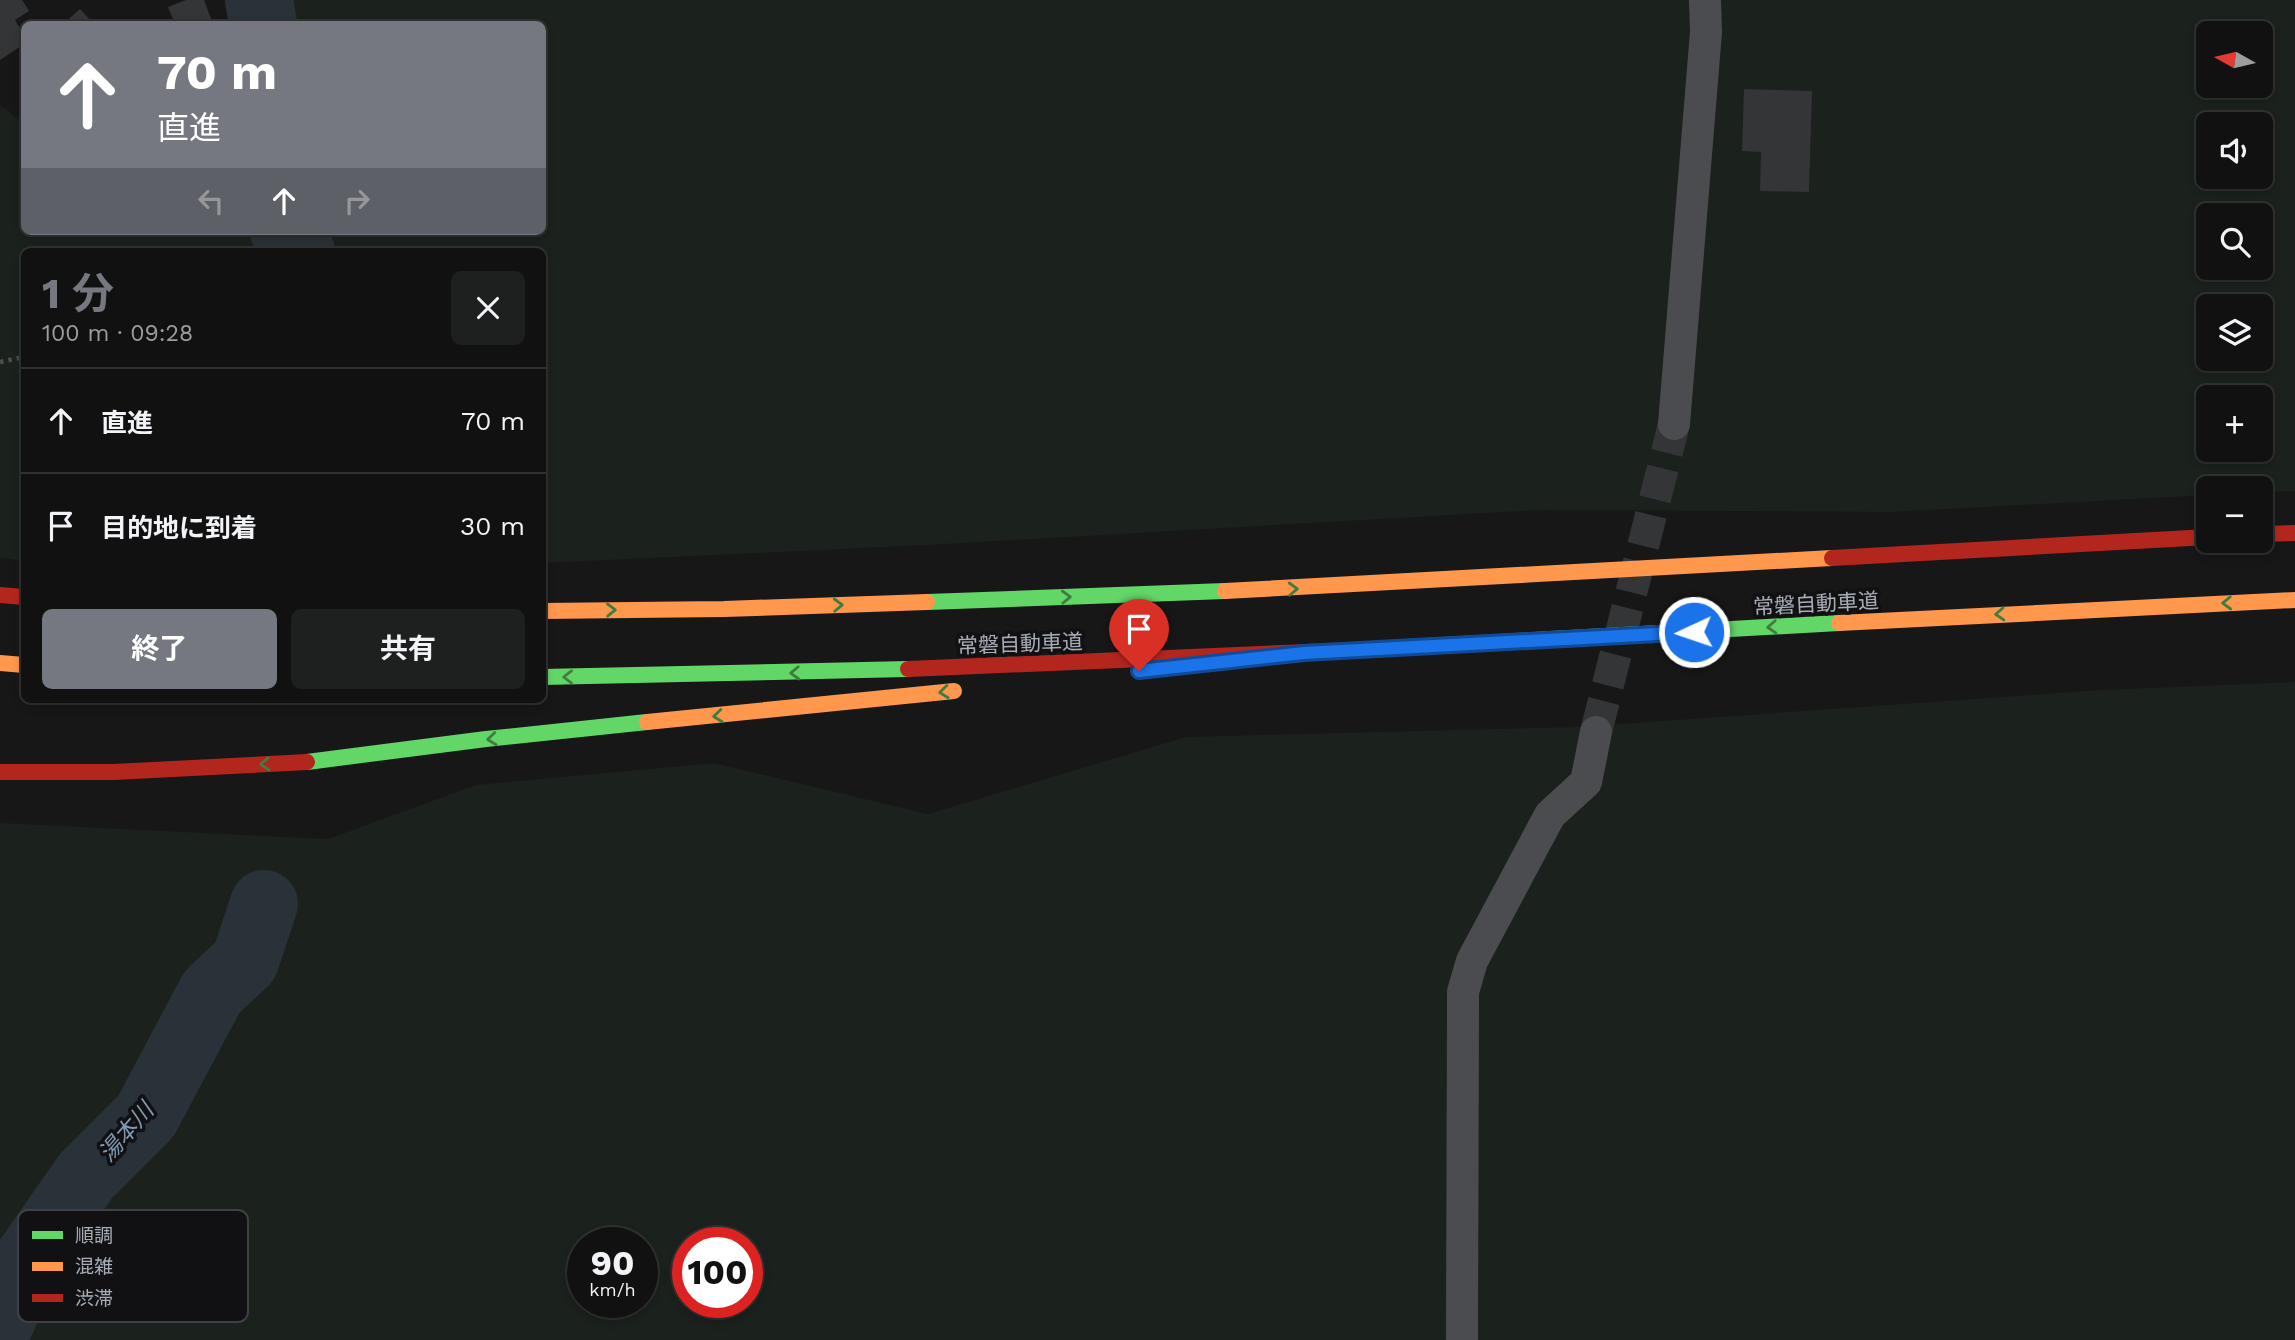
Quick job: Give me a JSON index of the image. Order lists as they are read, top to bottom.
{
  "streets": {
    "highway": ["常磐自動車道"]
  },
  "water": ["湯本川"],
  "legend": ["順調", "混雑", "渋滞"],
  "north": "left",
  "page": {
    "map_buttons": ["+", "−"],
    "turn": ["70 m", "直進"],
    "heading": ["1 分", "100 m · 09:28"],
    "list": [
      {
        "name": "直進",
        "value": "70 m"
      },
      {
        "name": "目的地に到着",
        "value": "30 m"
      }
    ],
    "buttons": ["終了", "共有"],
    "speed": "90 km/h",
    "limit": "100"
  }
}
